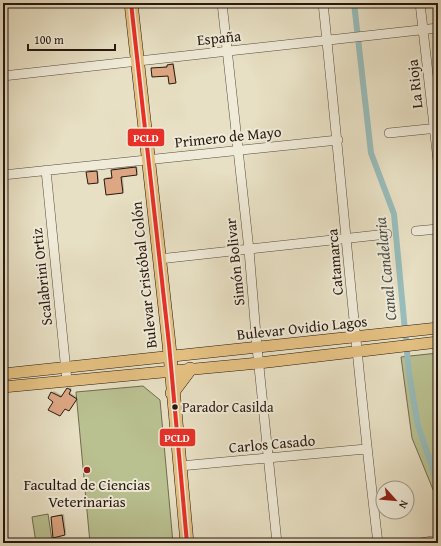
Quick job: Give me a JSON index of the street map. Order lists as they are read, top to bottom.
{
  "streets": {
    "highway": ["Bulevar Cristóbal Colón"],
    "main road": ["Bulevar Ovidio Lagos"],
    "street": [
      "España",
      "La Rioja",
      "Primero de Mayo",
      "Simón Bolivar",
      "Catamarca",
      "Scalabrini Ortiz",
      "Carlos Casado"
    ]
  },
  "crossings": [
    ["España", "La Rioja"],
    ["España", "Simón Bolivar"],
    ["España", "Catamarca"],
    ["España", "Bulevar Cristóbal Colón"],
    ["Primero de Mayo", "Simón Bolivar"],
    ["Primero de Mayo", "Catamarca"],
    ["Primero de Mayo", "Bulevar Cristóbal Colón"],
    ["Primero de Mayo", "Scalabrini Ortiz"],
    ["Simón Bolivar", "Bulevar Ovidio Lagos"],
    ["Simón Bolivar", "Carlos Casado"],
    ["Catamarca", "Bulevar Ovidio Lagos"],
    ["Catamarca", "Carlos Casado"],
    ["Bulevar Cristóbal Colón", "Bulevar Ovidio Lagos"],
    ["Bulevar Cristóbal Colón", "Carlos Casado"],
    ["Scalabrini Ortiz", "Bulevar Ovidio Lagos"]
  ],
  "water": ["Canal Candelaria"],
  "places": ["Parador Casilda", "Facultad de Ciencias Veterinarias"],
  "lines": ["transit line PCLD"],
  "scale_bar": "100 m",
  "north": "bottom right"
}
